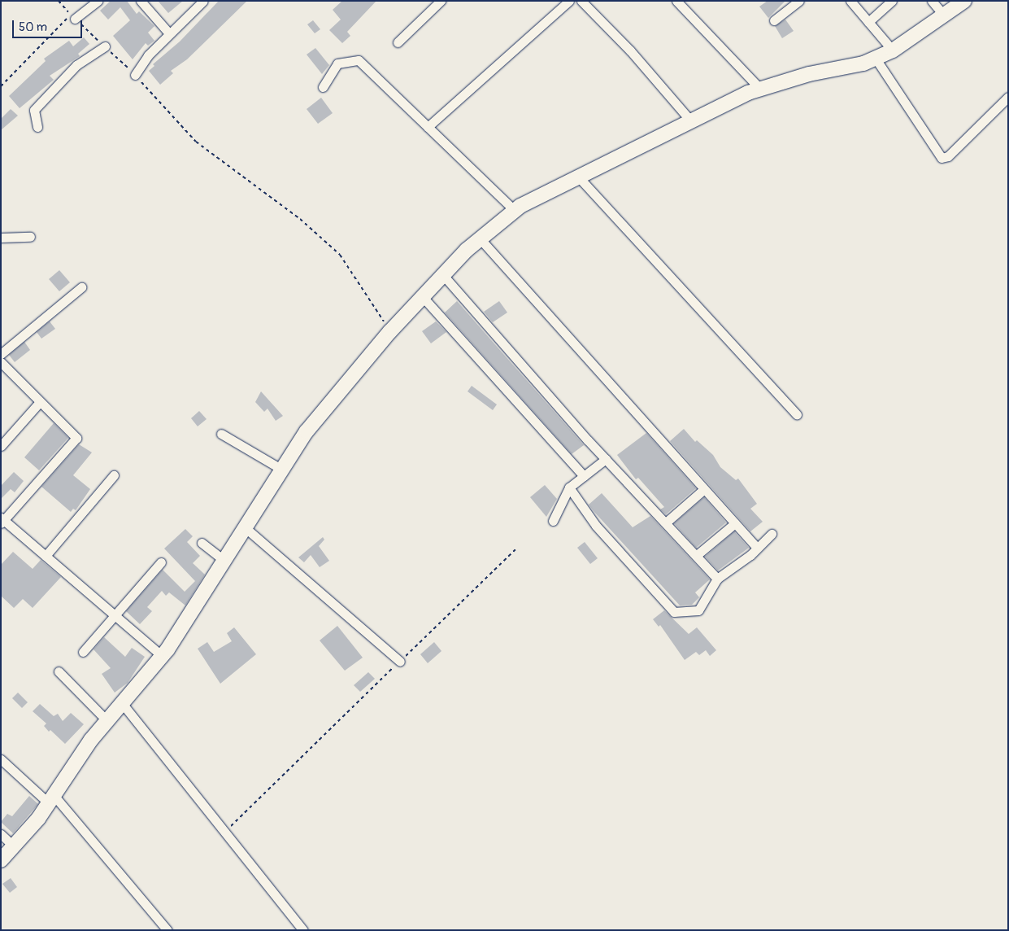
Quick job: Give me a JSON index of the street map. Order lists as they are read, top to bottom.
{
  "scale_bar": "50 m"
}
